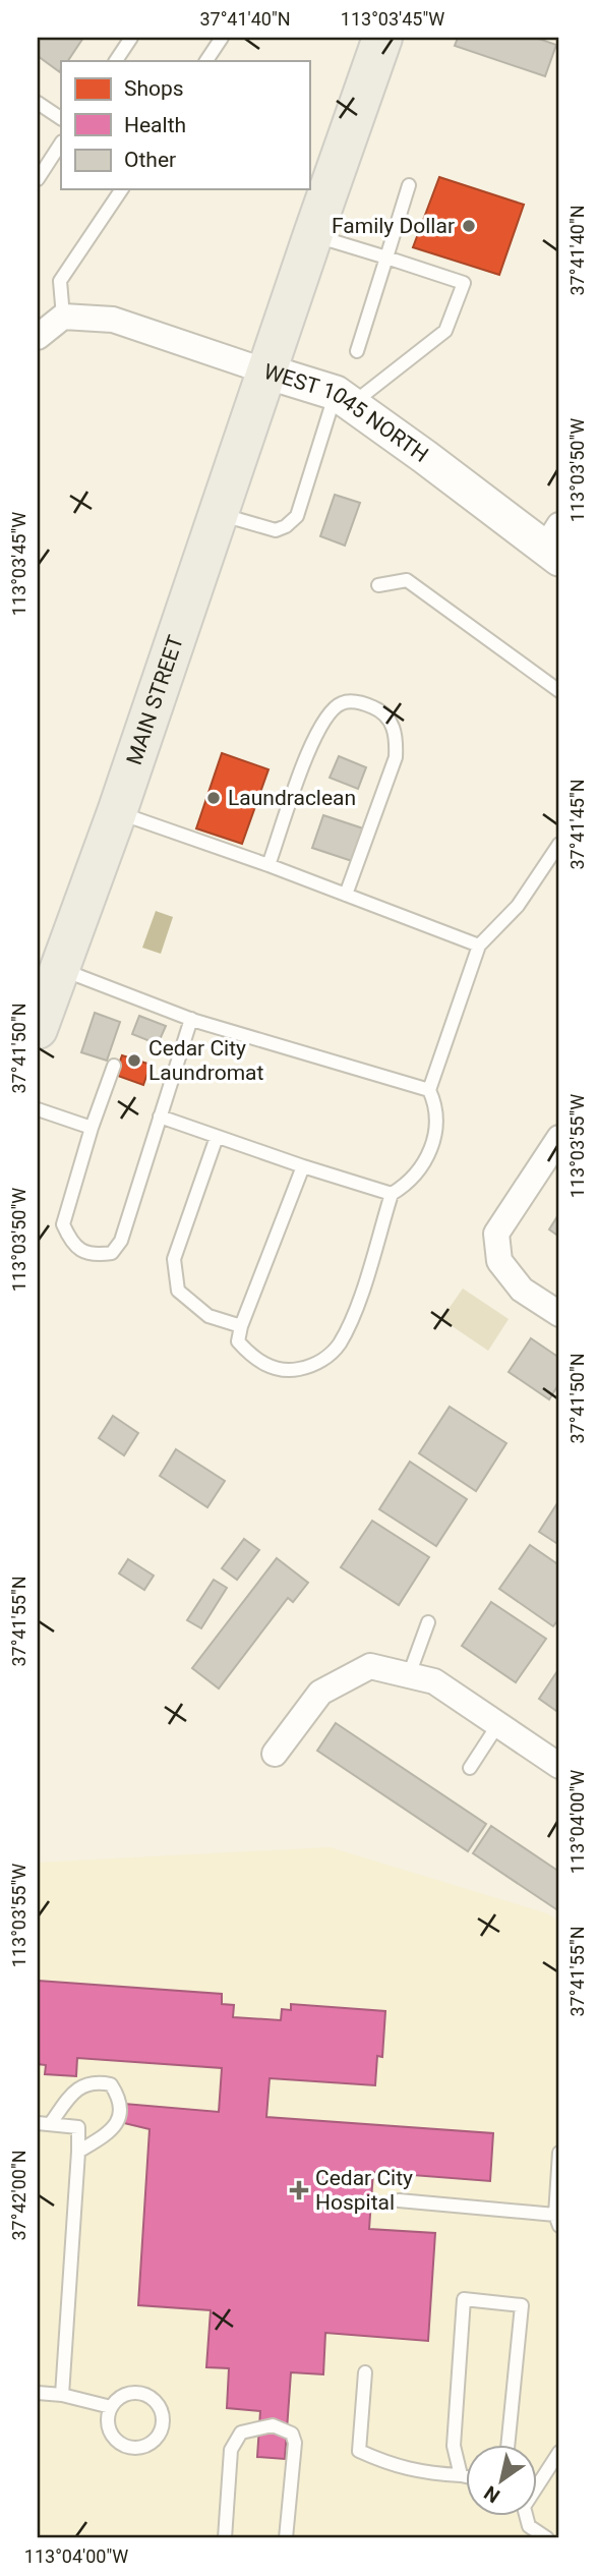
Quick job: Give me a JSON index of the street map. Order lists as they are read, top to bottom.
{
  "streets": {
    "main road": ["WEST 1045 NORTH", "MAIN STREET"]
  },
  "crossings": [
    ["WEST 1045 NORTH", "MAIN STREET"]
  ],
  "places": {
    "other": ["Family Dollar", "Laundraclean", "Cedar City Laundromat"],
    "health": ["Cedar City Hospital"]
  },
  "legend": ["Shops", "Health", "Other"],
  "north": "bottom left",
  "coordinates": [
    "37°41'40\"N",
    "113°03'45\"W",
    "113°03'50\"W",
    "37°41'45\"N",
    "37°41'50\"N",
    "113°03'55\"W",
    "37°41'55\"N",
    "113°04'00\"W",
    "37°42'00\"N"
  ]
}
